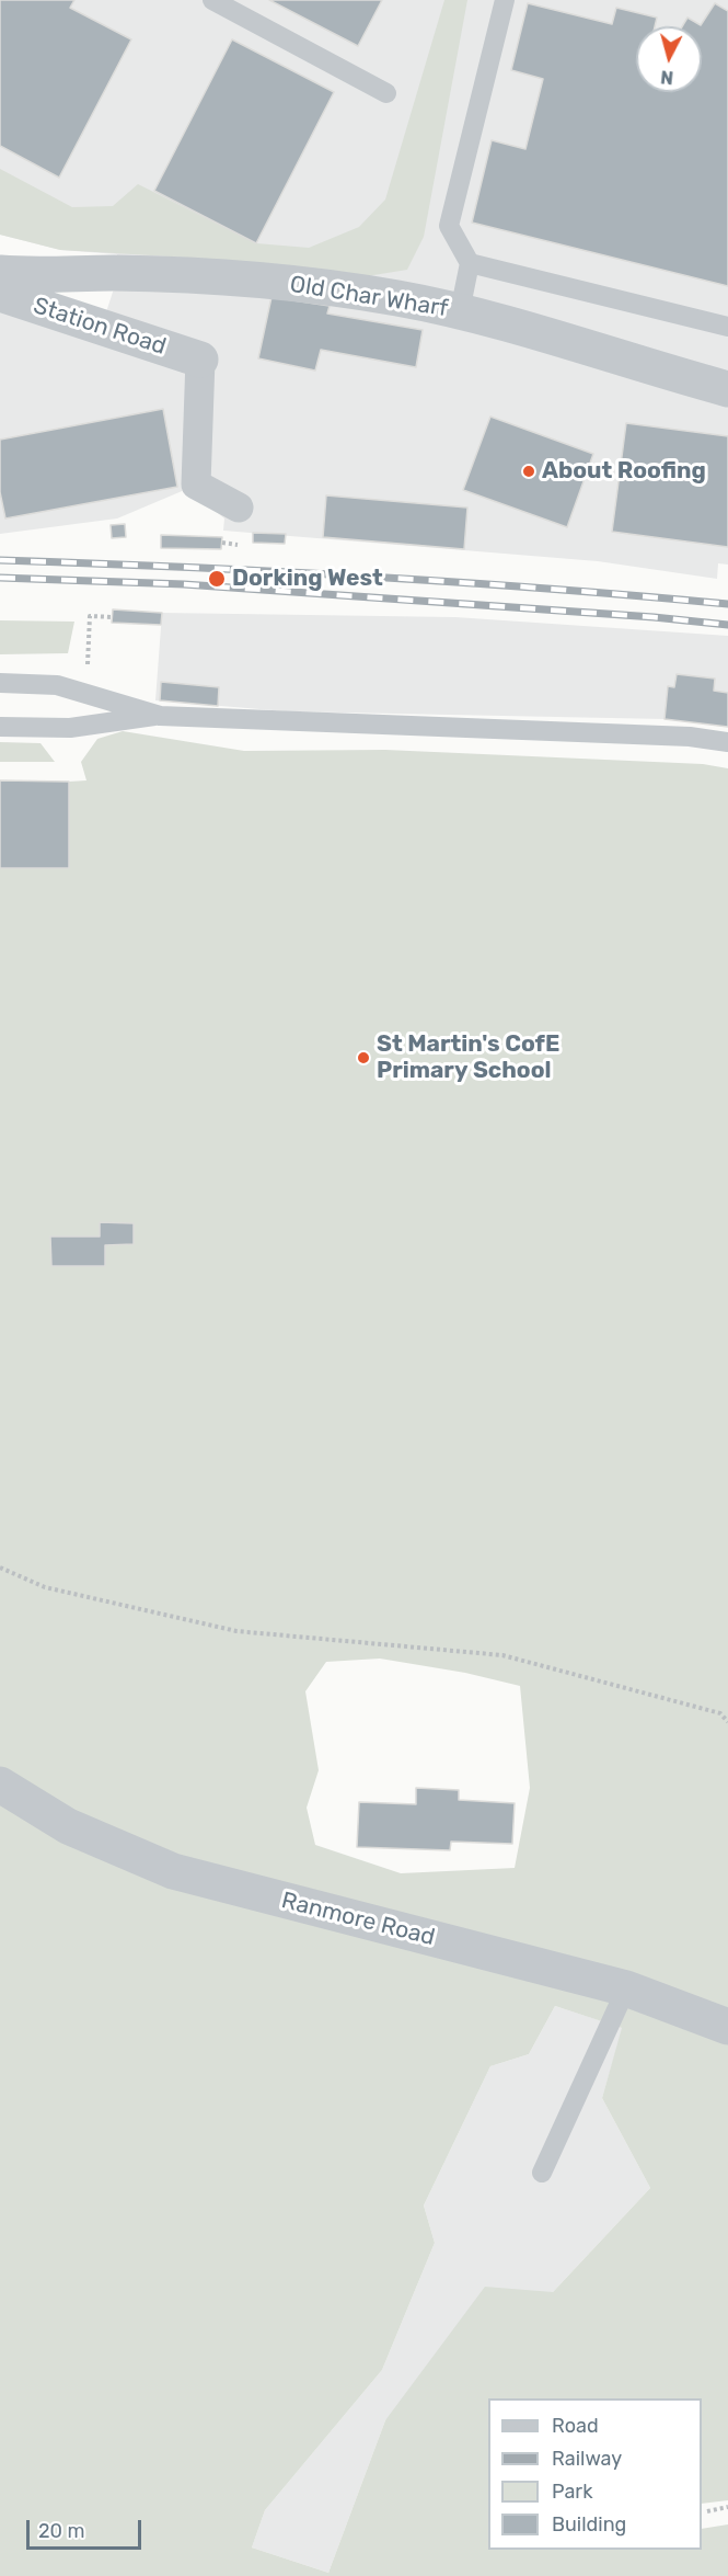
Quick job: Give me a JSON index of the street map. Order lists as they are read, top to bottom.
{
  "streets": {
    "street": ["Old Char Wharf", "Station Road", "Ranmore Road"]
  },
  "places": ["About Roofing", "Dorking West", "St Martin's CofE Primary School"],
  "legend": [
    "Road",
    "Railway",
    "Park",
    "Building"
  ],
  "scale_bar": "20 m",
  "north": "bottom"
}
